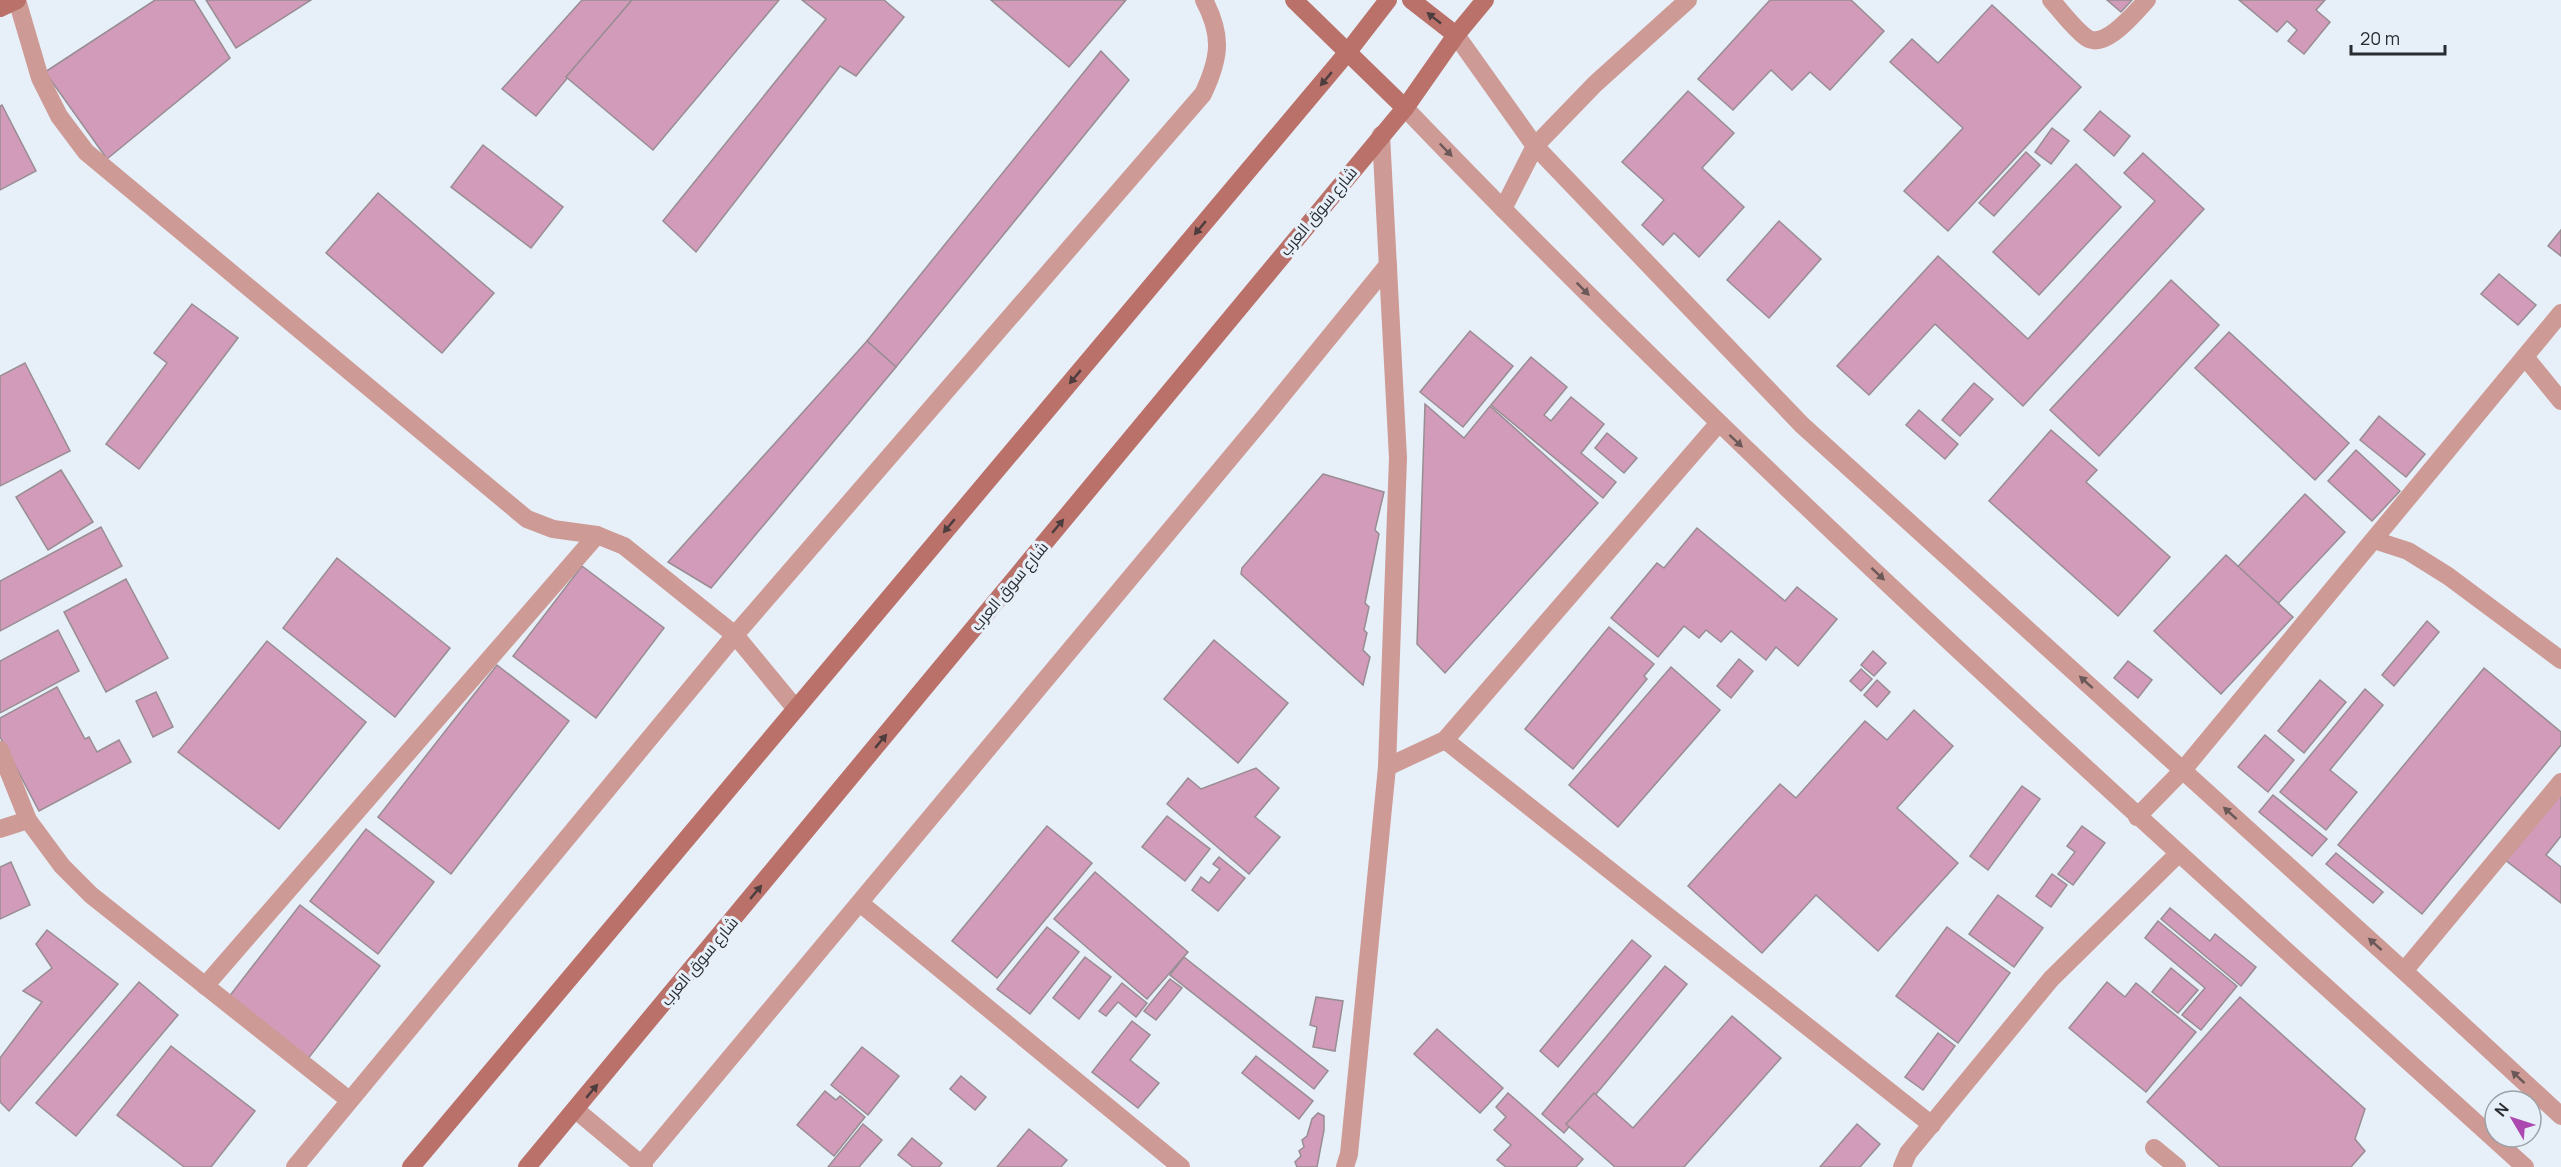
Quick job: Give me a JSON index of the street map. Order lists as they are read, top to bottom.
{
  "streets": {
    "main road": ["شارع سوق العرب"]
  },
  "scale_bar": "20 m",
  "north": "top left"
}
